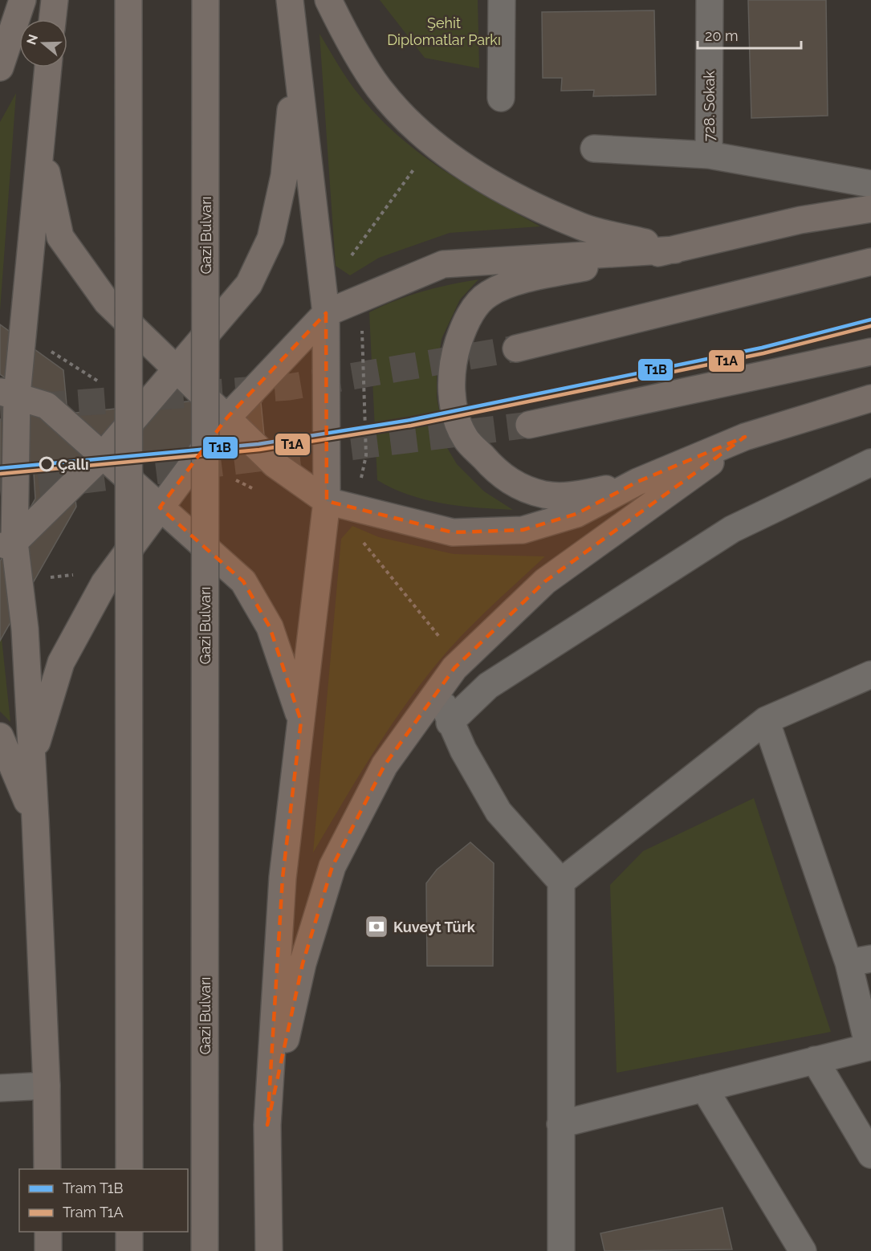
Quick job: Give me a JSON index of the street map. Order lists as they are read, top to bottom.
{
  "streets": {
    "highway": ["Gazi Bulvarı"],
    "street": ["728. Sokak"]
  },
  "parks": ["Şehit Diplomatlar Parkı"],
  "places": {
    "other": ["Çallı"],
    "bank": ["Kuveyt Türk"]
  },
  "lines": ["tram line T1B", "tram line T1A"],
  "legend": ["Tram T1B", "Tram T1A"],
  "scale_bar": "20 m",
  "north": "left"
}
